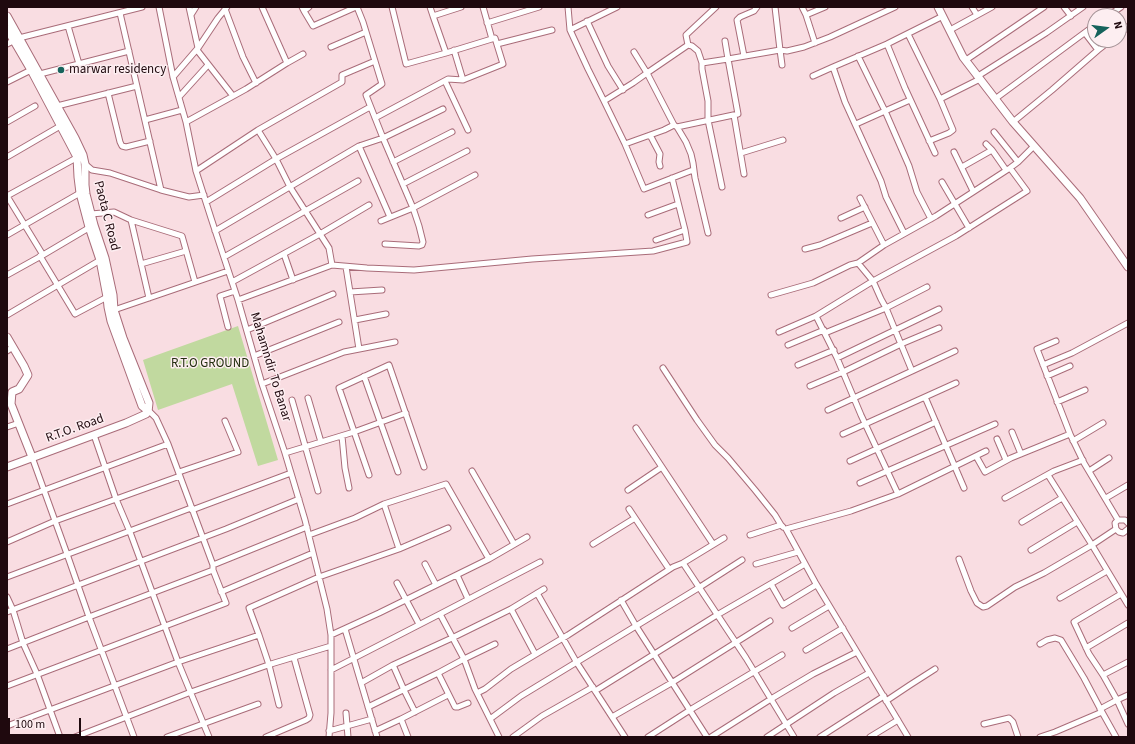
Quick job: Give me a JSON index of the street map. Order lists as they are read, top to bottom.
{
  "streets": {
    "street": ["Paota C Road", "Mahamndir To Banar", "R.T.O. Road"]
  },
  "crossings": [
    ["Paota C Road", "R.T.O. Road"]
  ],
  "parks": ["R.T.O GROUND"],
  "places": ["marwar residency"],
  "scale_bar": "100 m",
  "north": "right"
}
